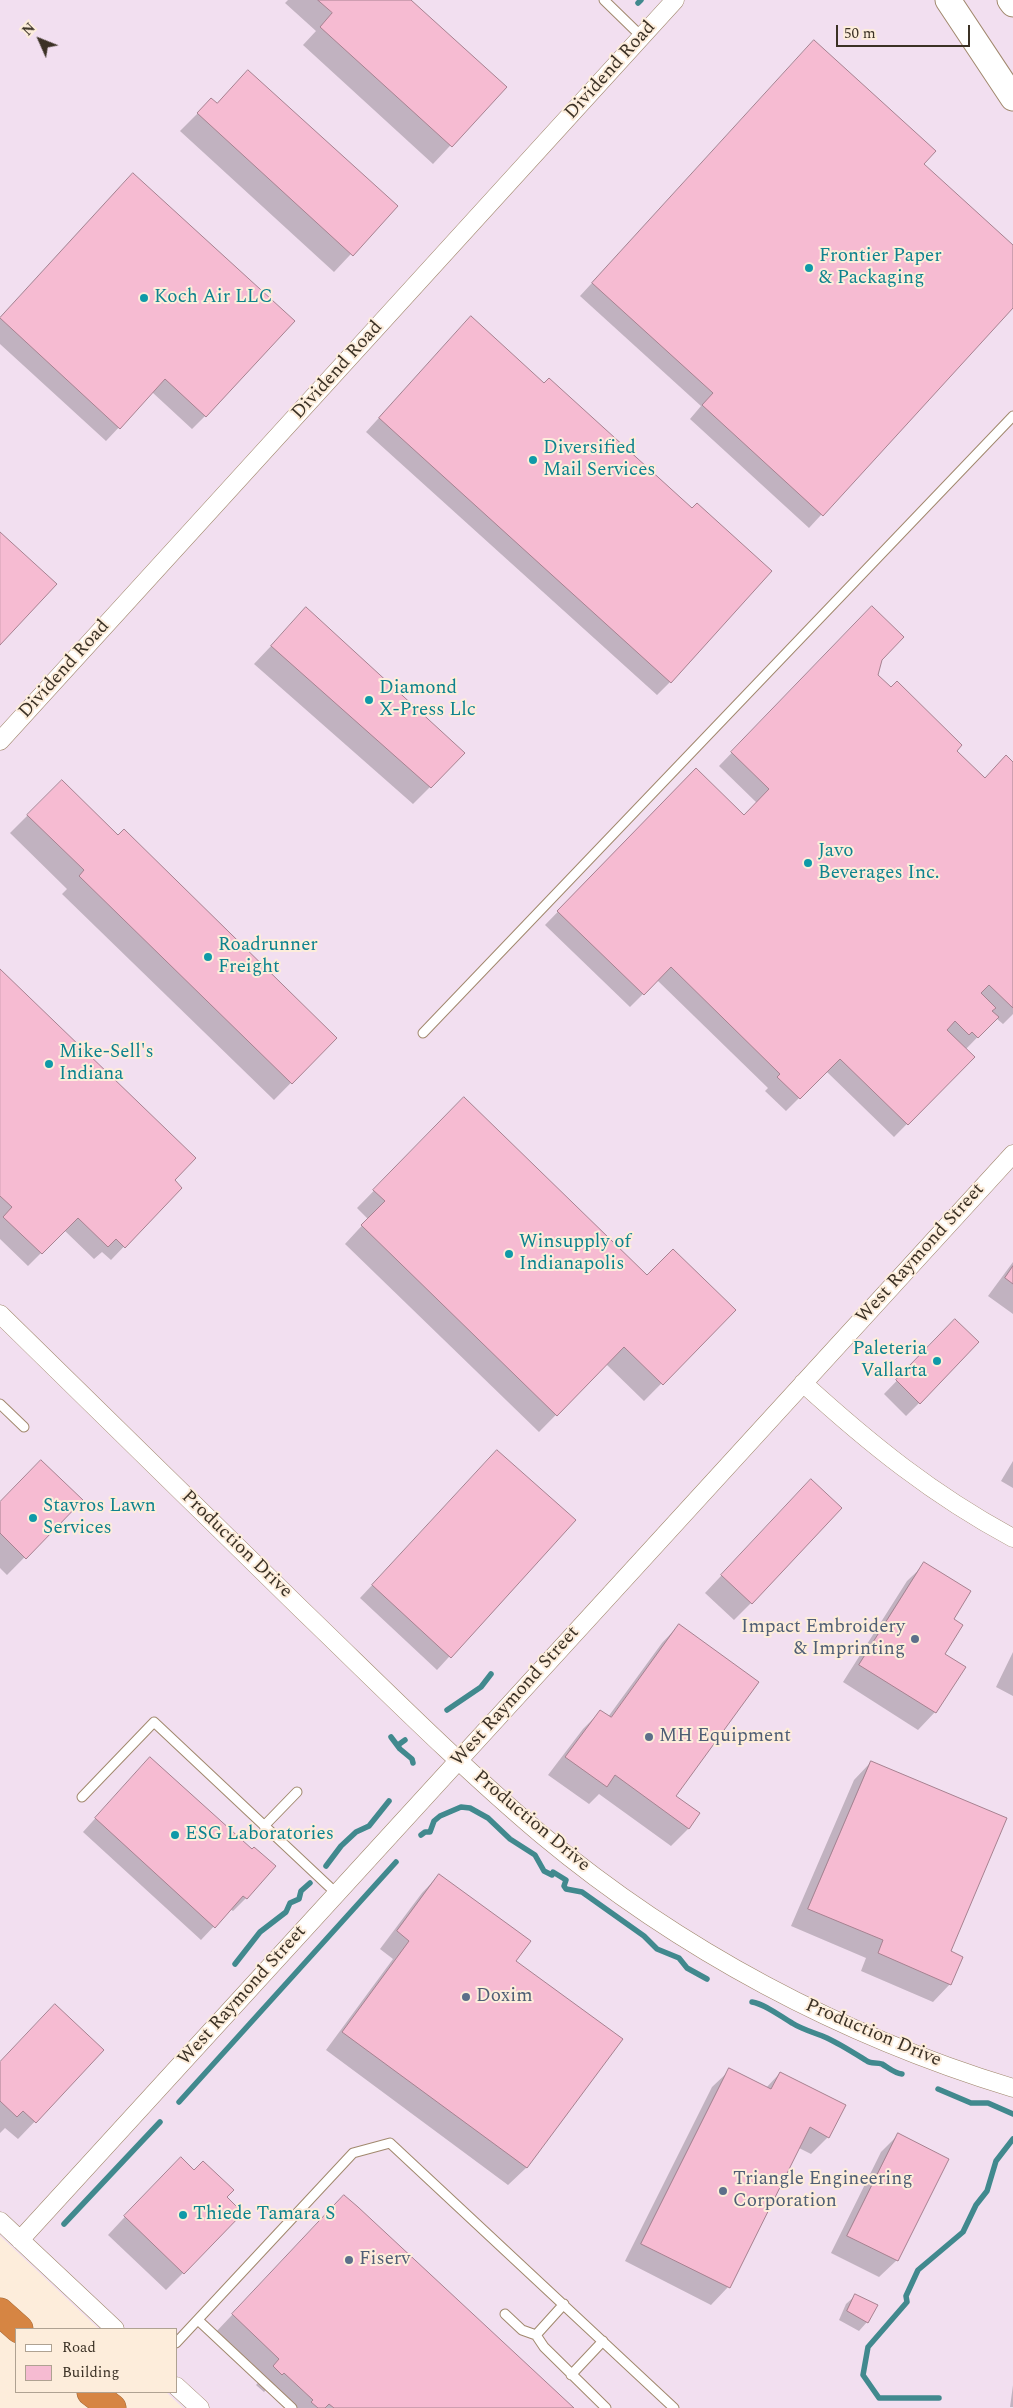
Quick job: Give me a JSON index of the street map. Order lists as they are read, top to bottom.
{
  "streets": {
    "street": ["Dividend Road", "West Raymond Street", "Production Drive"]
  },
  "crossings": [
    ["West Raymond Street", "Production Drive"]
  ],
  "places": [
    "Frontier Paper & Packaging",
    "Koch Air LLC",
    "Diversified Mail Services",
    "Diamond X-Press Llc",
    "Javo Beverages Inc.",
    "Roadrunner Freight",
    "Mike-Sell's Indiana",
    "Winsupply of Indianapolis",
    "Paleteria Vallarta",
    "Stavros Lawn Services",
    "Impact Embroidery & Imprinting",
    "MH Equipment",
    "ESG Laboratories",
    "Doxim",
    "Triangle Engineering Corporation",
    "Thiede Tamara S",
    "Fiserv"
  ],
  "legend": ["Road", "Building"],
  "scale_bar": "50 m",
  "north": "top left"
}
